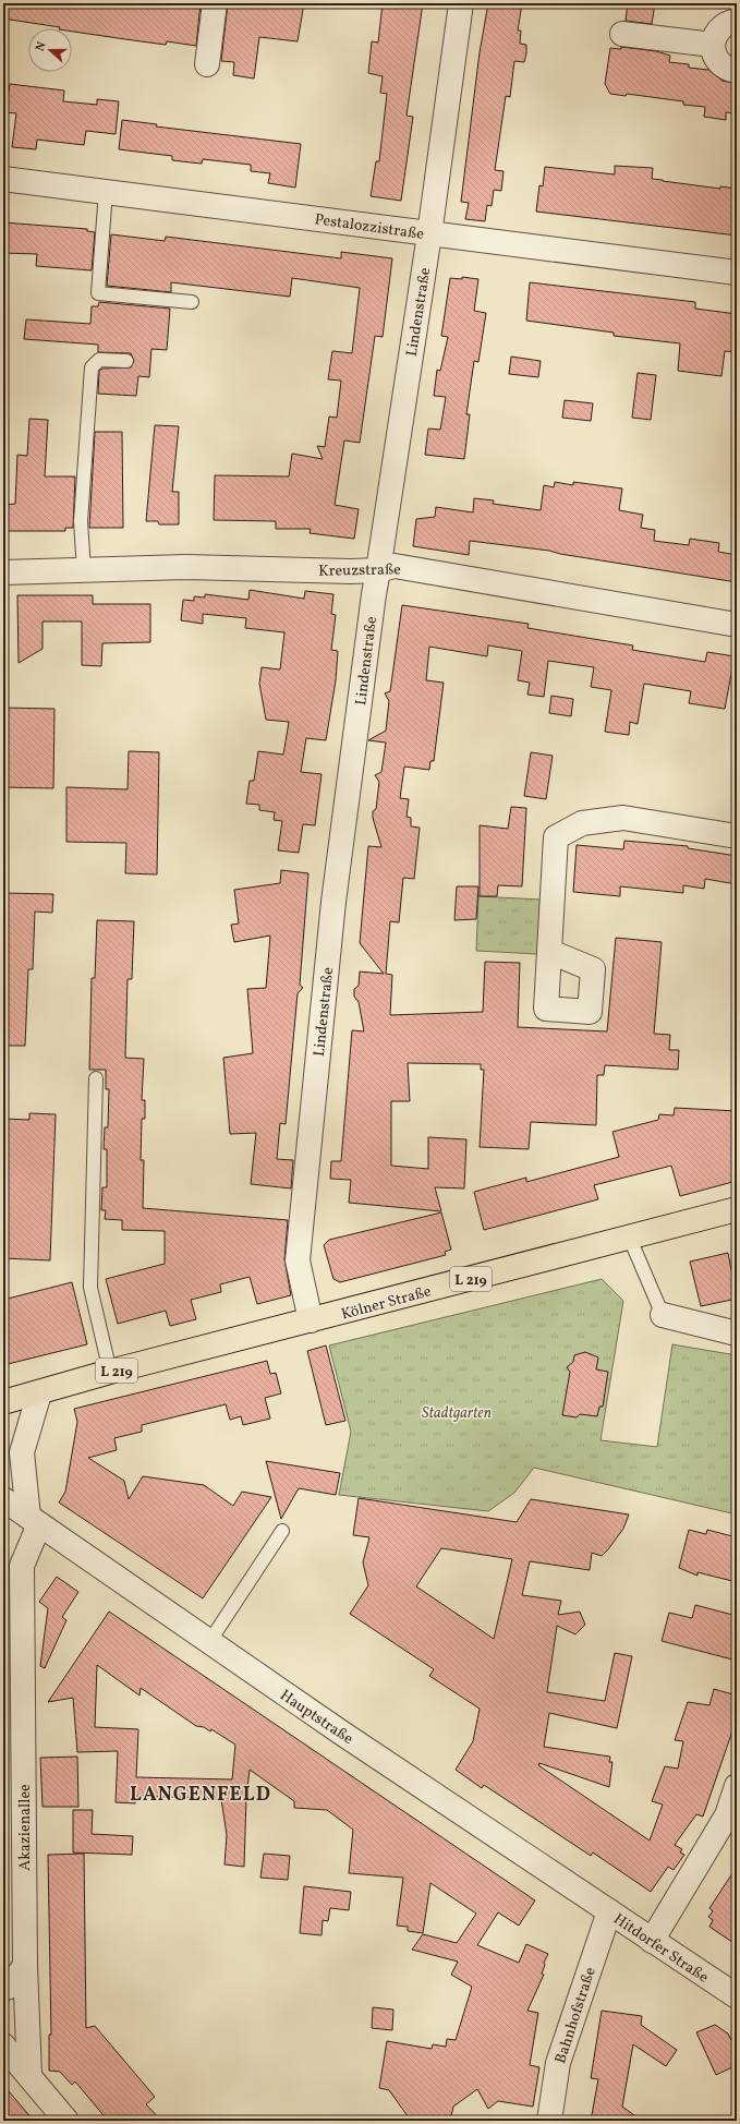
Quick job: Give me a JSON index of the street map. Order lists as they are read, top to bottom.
{
  "streets": {
    "main road": ["L 219", "Kölner Straße"],
    "street": [
      "Pestalozzistraße",
      "Lindenstraße",
      "Kreuzstraße",
      "Hauptstraße",
      "Akazienallee",
      "Hitdorfer Straße",
      "Bahnhofstraße"
    ]
  },
  "crossings": [
    ["Pestalozzistraße", "Lindenstraße"],
    ["Lindenstraße", "Kreuzstraße"],
    ["Lindenstraße", "Kölner Straße"],
    ["Hauptstraße", "Akazienallee"],
    ["Hauptstraße", "Hitdorfer Straße"],
    ["Hauptstraße", "Bahnhofstraße"],
    ["Hitdorfer Straße", "Bahnhofstraße"]
  ],
  "districts": ["LANGENFELD"],
  "parks": ["Stadtgarten"],
  "north": "left"
}
